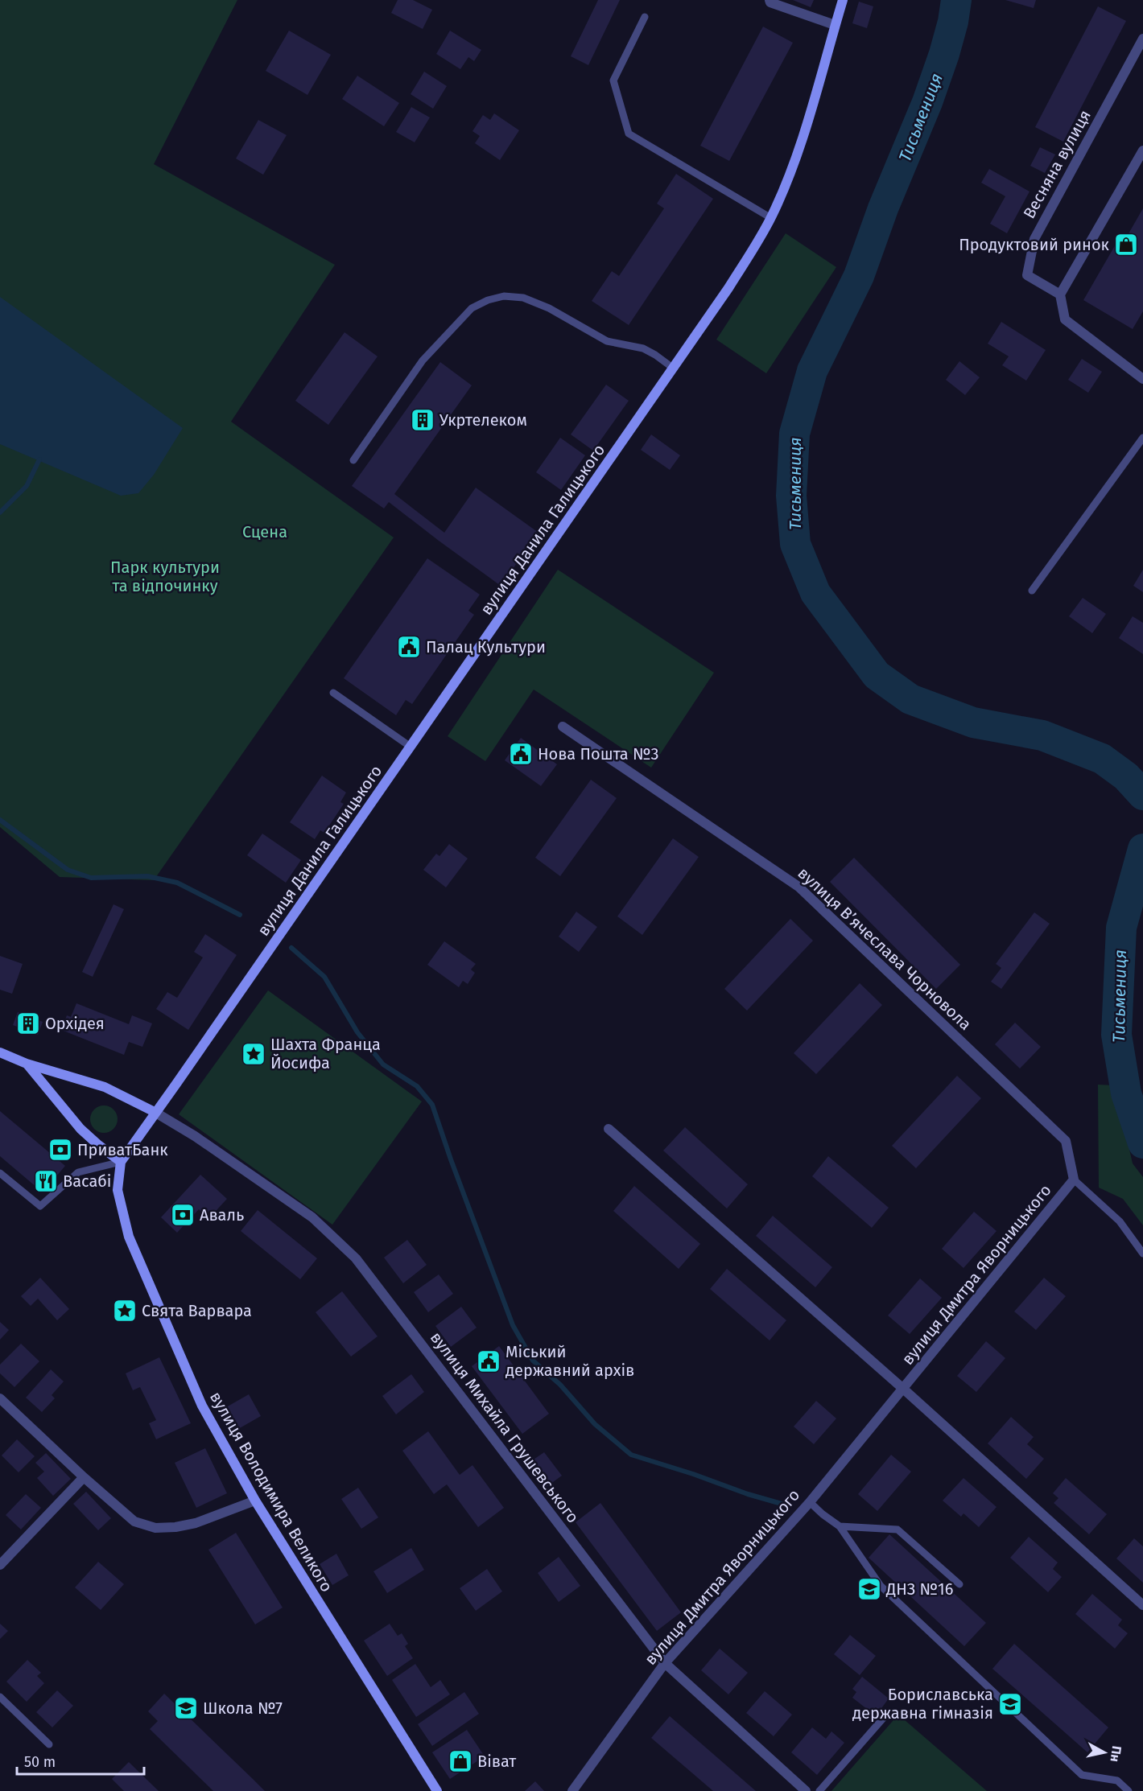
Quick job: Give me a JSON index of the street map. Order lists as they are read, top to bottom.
{
  "streets": {
    "main road": ["вулиця Данила Галицького", "вулиця Володимира Великого"],
    "street": [
      "Весняна вулиця",
      "вулиця Вʼячеслава Чорновола",
      "вулиця Дмитра Яворницького",
      "вулиця Михайла Грушевського"
    ]
  },
  "crossings": [
    ["вулиця Данила Галицького", "вулиця Михайла Грушевського"],
    ["вулиця Данила Галицького", "вулиця Володимира Великого"],
    ["вулиця Вʼячеслава Чорновола", "вулиця Дмитра Яворницького"],
    ["вулиця Дмитра Яворницького", "вулиця Михайла Грушевського"]
  ],
  "water": ["Тисьмениця"],
  "parks": ["Сцена", "Парк культури та відпочинку"],
  "places": {
    "shop": ["Продуктовий ринок", "Віват"],
    "building": ["Укртелеком", "Орхідея"],
    "public building": ["Палац Культури", "Нова Пошта №3", "Міський державний архів"],
    "place": ["Шахта Франца Йосифа", "Свята Варвара"],
    "bank": ["ПриватБанк", "Аваль"],
    "restaurant": ["Васабі"],
    "school or university": ["ДНЗ №16", "Бориславська державна гімназія", "Школа №7"]
  },
  "scale_bar": "50 m",
  "north": "right"
}
